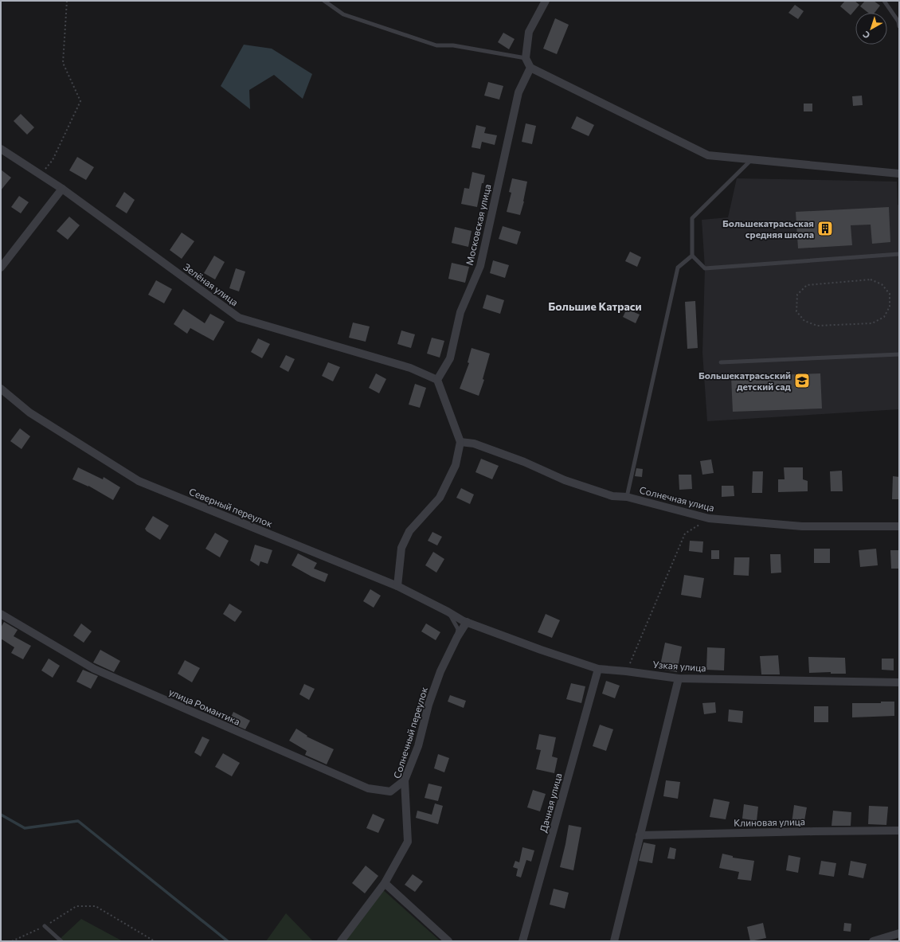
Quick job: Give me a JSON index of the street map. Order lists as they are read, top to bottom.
{
  "streets": {
    "street": [
      "Московская улица",
      "Зелёная улица",
      "Солнечная улица",
      "Северный переулок",
      "Узкая улица",
      "улица Романтика",
      "Солнечный переулок",
      "Дачная улица",
      "Клиновая улица"
    ]
  },
  "crossings": [
    ["Московская улица", "Зелёная улица"],
    ["Северный переулок", "Узкая улица"],
    ["Северный переулок", "Солнечный переулок"],
    ["Узкая улица", "Солнечный переулок"],
    ["Узкая улица", "Дачная улица"],
    ["улица Романтика", "Солнечный переулок"]
  ],
  "districts": ["Большие Катраси"],
  "places": {
    "building": ["Большекатрасьская средняя школа"],
    "school or university": ["Большекатрасьский детский сад"]
  },
  "north": "bottom left"
}
